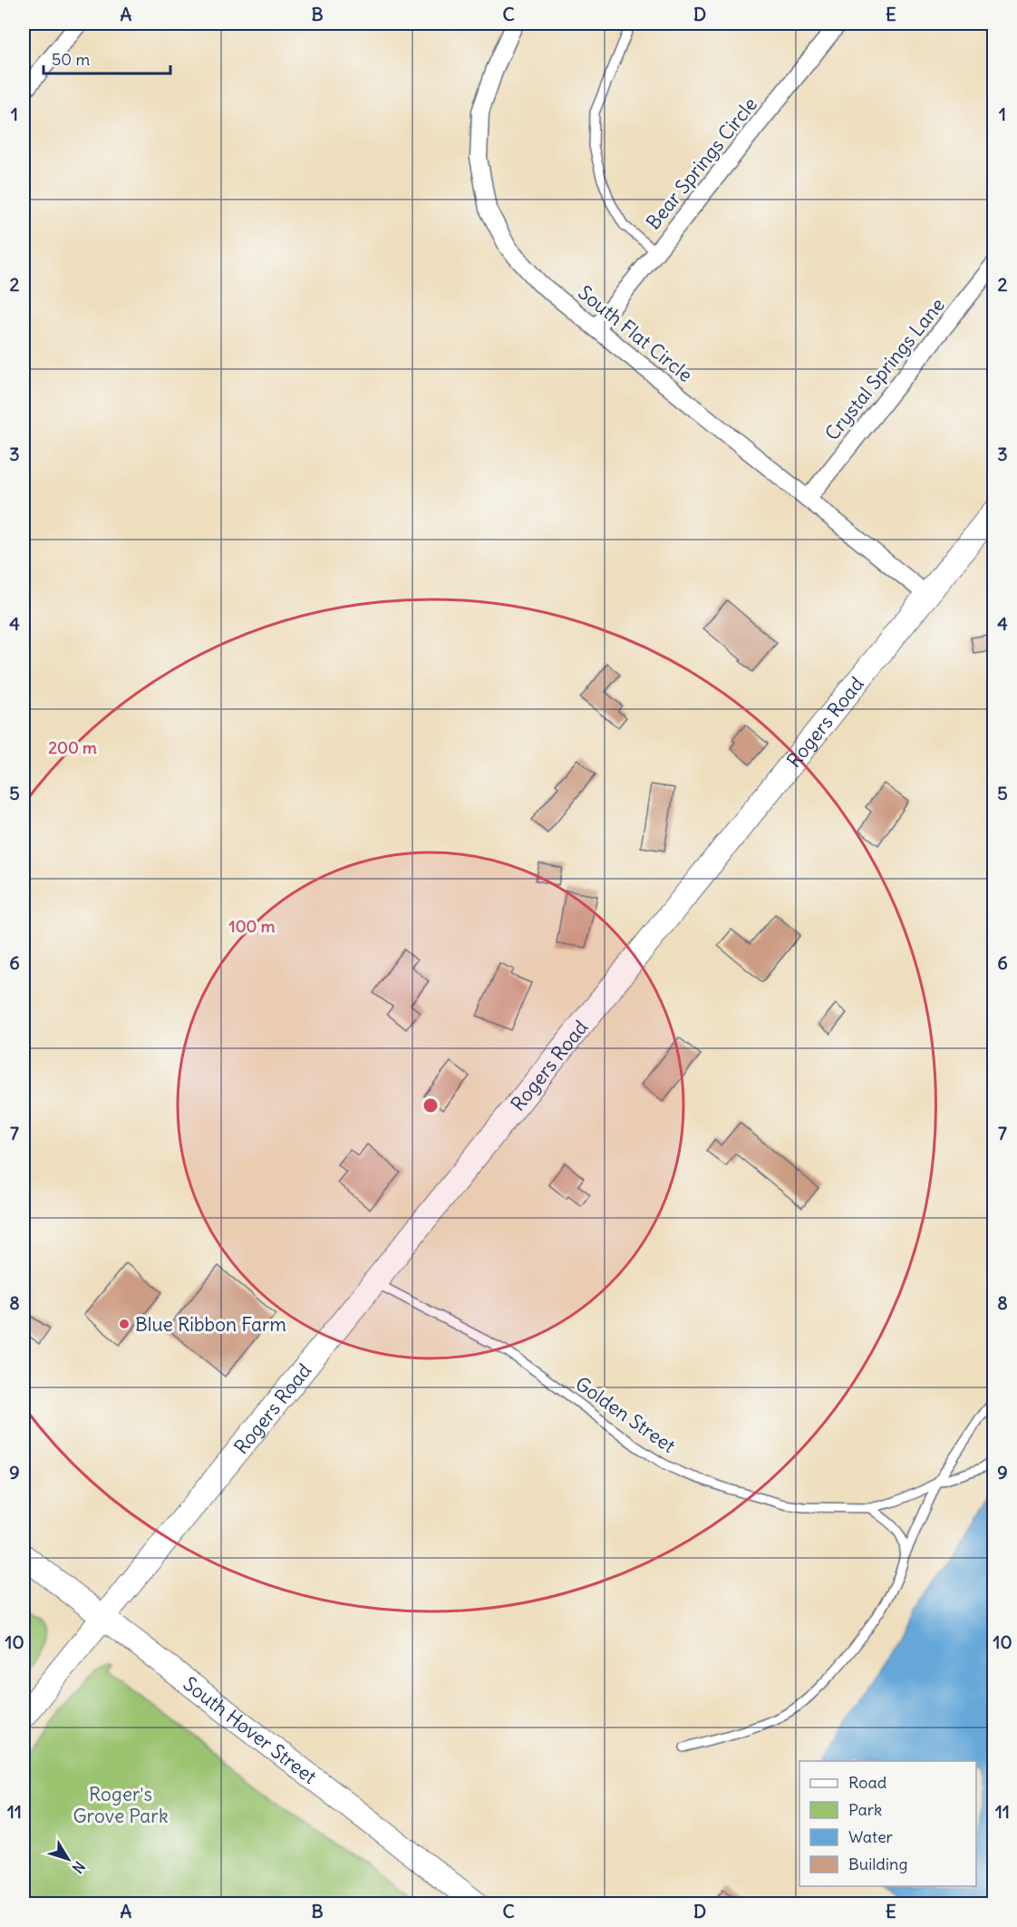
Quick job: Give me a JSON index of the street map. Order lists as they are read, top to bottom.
{
  "streets": {
    "street": [
      "Bear Springs Circle",
      "South Flat Circle",
      "Crystal Springs Lane",
      "Rogers Road",
      "South Hover Street"
    ],
    "lane": ["Golden Street"]
  },
  "crossings": [
    ["Bear Springs Circle", "South Flat Circle"],
    ["South Flat Circle", "Crystal Springs Lane"],
    ["South Flat Circle", "Rogers Road"],
    ["Rogers Road", "Golden Street"],
    ["Rogers Road", "South Hover Street"]
  ],
  "parks": ["Roger's Grove Park"],
  "places": ["Blue Ribbon Farm"],
  "legend": [
    "Road",
    "Park",
    "Water",
    "Building"
  ],
  "scale_bar": "50 m",
  "north": "bottom right",
  "grid": {
    "columns": [
      "A",
      "B",
      "C",
      "D",
      "E"
    ],
    "rows": [
      "1",
      "2",
      "3",
      "4",
      "5",
      "6",
      "7",
      "8",
      "9",
      "10",
      "11"
    ]
  },
  "rings": ["200 m", "100 m"]
}
